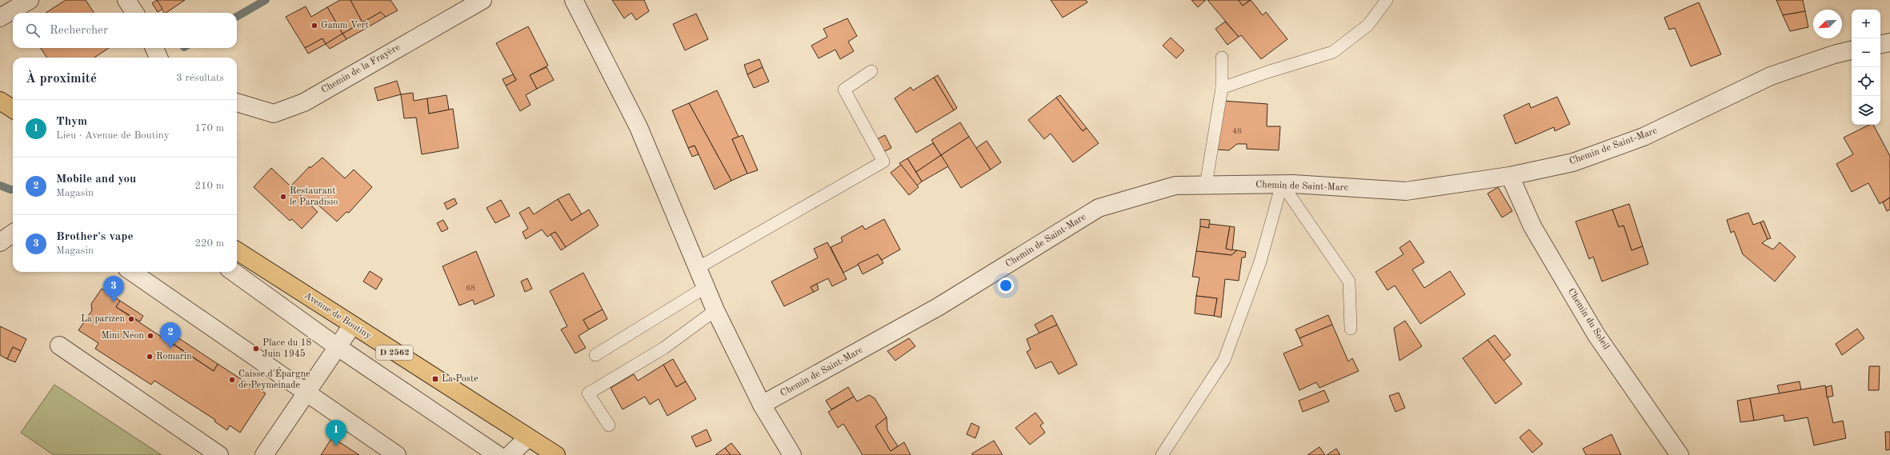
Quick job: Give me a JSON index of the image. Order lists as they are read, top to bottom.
{
  "streets": {
    "main road": ["Avenue de Boutiny", "D 2562"],
    "street": ["Chemin de la Frayère", "Chemin de Saint-Marc", "Chemin du Soleil"]
  },
  "crossings": [
    ["Chemin de Saint-Marc", "Chemin du Soleil"]
  ],
  "places": {
    "other": [
      "Gamm Vert",
      "Restaurant le Paradisio",
      "La parizen",
      "Mini Néon",
      "Place du 18 Juin 1945",
      "Romarin",
      "Caisse d'Épargne de Peymeinade"
    ],
    "transit": ["La Poste"]
  },
  "house_numbers": ["48", "68"],
  "north": "bottom left",
  "page": {
    "map_buttons": ["+", "−"],
    "search": "Rechercher",
    "heading": ["À proximité", "3 résultats"],
    "list": [
      {
        "mark": "1",
        "name": "Thym",
        "note": "Lieu · Avenue de Boutiny",
        "value": "170 m"
      },
      {
        "mark": "2",
        "name": "Mobile and you",
        "note": "Magasin",
        "value": "210 m"
      },
      {
        "mark": "3",
        "name": "Brother's vape",
        "note": "Magasin",
        "value": "220 m"
      }
    ],
    "pins": ["3", "2", "1"]
  }
}
